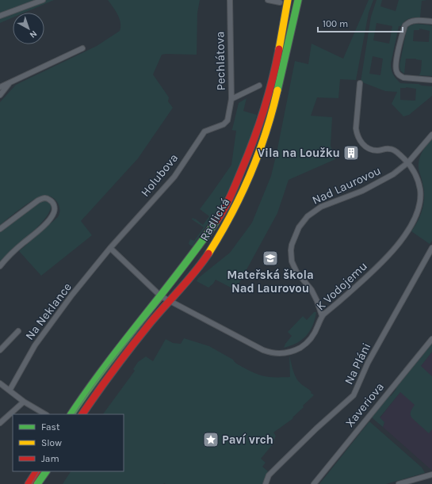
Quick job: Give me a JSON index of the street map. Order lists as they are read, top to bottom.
{
  "streets": {
    "main road": ["Radlická"],
    "street": [
      "Pechlátova",
      "Holubova",
      "Nad Laurovou",
      "K Vodojemu",
      "Na Neklance",
      "Na Pláni",
      "Xaveriova"
    ]
  },
  "crossings": [
    ["Pechlátova", "Holubova"],
    ["Holubova", "K Vodojemu"],
    ["Holubova", "Na Neklance"],
    ["Nad Laurovou", "K Vodojemu"],
    ["Radlická", "K Vodojemu"],
    ["K Vodojemu", "Na Neklance"]
  ],
  "places": {
    "building": ["Vila na Loužku"],
    "school or university": ["Mateřská škola Nad Laurovou"],
    "place": ["Paví vrch"]
  },
  "legend": ["Fast", "Slow", "Jam"],
  "scale_bar": "100 m",
  "north": "bottom right"
}
